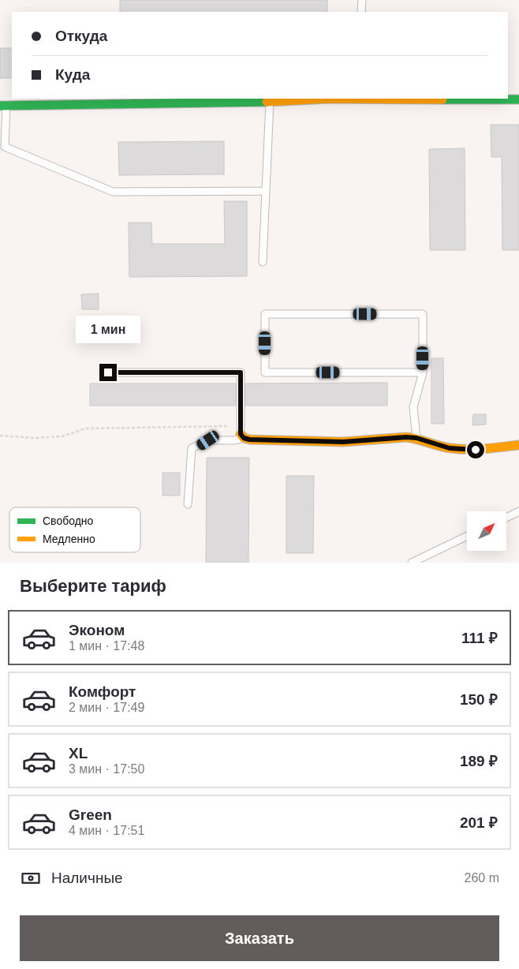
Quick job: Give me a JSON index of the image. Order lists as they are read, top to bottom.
{
  "legend": ["Свободно", "Медленно"],
  "north": "top right",
  "page": {
    "banner": ["Откуда", "Куда"],
    "bubble": "1 мин",
    "heading": "Выберите тариф",
    "list": [
      {
        "name": "Эконом",
        "note": "1 мин · 17:48",
        "value": "111 ₽"
      },
      {
        "name": "Комфорт",
        "note": "2 мин · 17:49",
        "value": "150 ₽"
      },
      {
        "name": "XL",
        "note": "3 мин · 17:50",
        "value": "189 ₽"
      },
      {
        "name": "Green",
        "note": "4 мин · 17:51",
        "value": "201 ₽"
      }
    ],
    "pay": ["Наличные", "260 m"],
    "buttons": "Заказать"
  }
}
